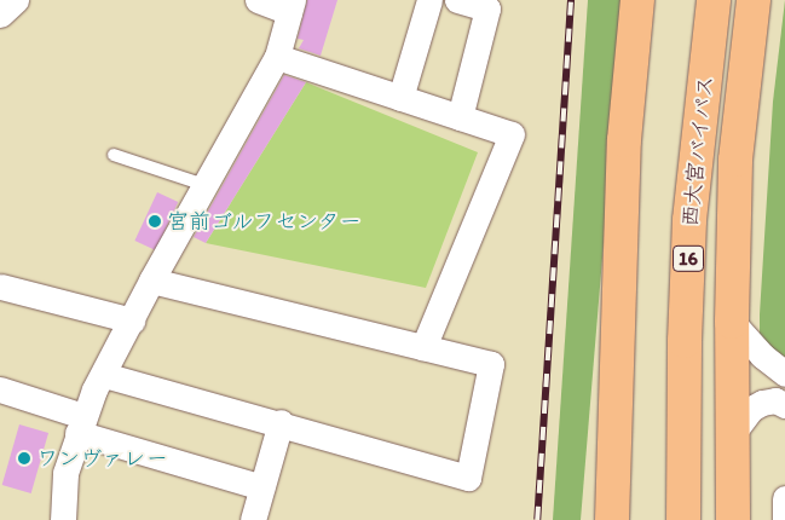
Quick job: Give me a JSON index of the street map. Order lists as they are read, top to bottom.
{
  "streets": {
    "highway": ["西大宮バイパス", "16"]
  },
  "places": ["宮前ゴルフセンター", "ワンヴァレー"]
}
